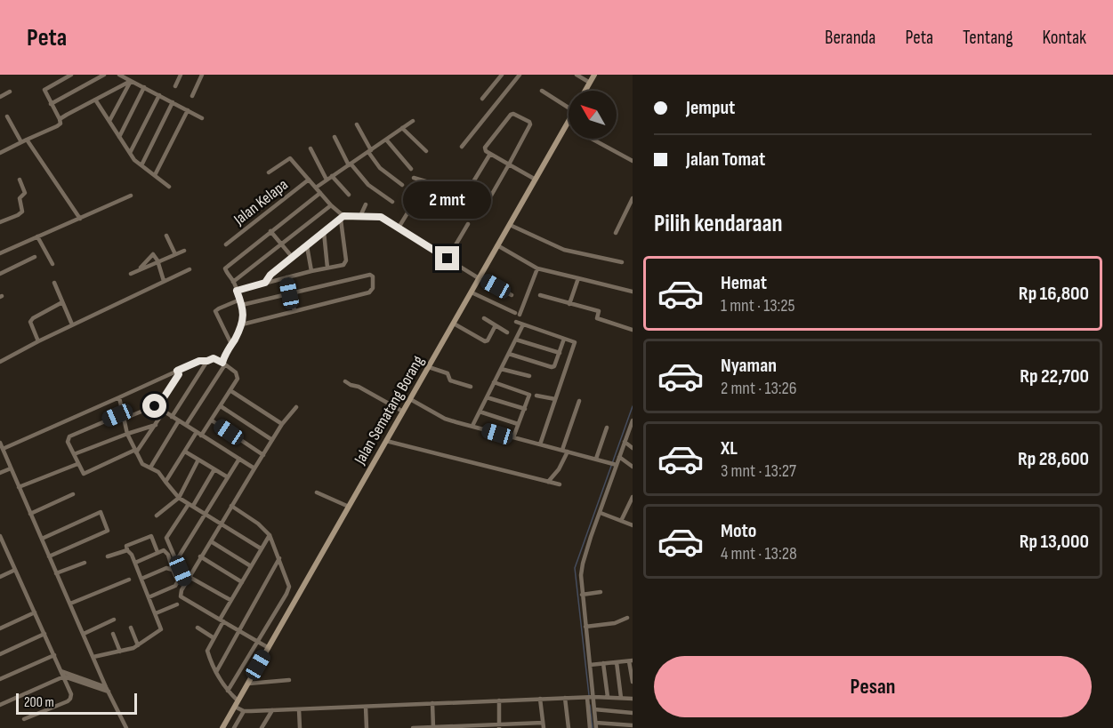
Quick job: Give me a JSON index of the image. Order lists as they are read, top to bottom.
{
  "streets": {
    "street": ["Jalan Kelapa", "Jalan Sematang Borang"]
  },
  "scale_bar": "200 m",
  "north": "top left",
  "page": {
    "header": "Peta",
    "nav": [
      "Beranda",
      "Peta",
      "Tentang",
      "Kontak"
    ],
    "banner": ["Jemput", "Jalan Tomat"],
    "bubble": "2 mnt",
    "heading": "Pilih kendaraan",
    "list": [
      {
        "name": "Hemat",
        "note": "1 mnt · 13:25",
        "value": "Rp 16,800"
      },
      {
        "name": "Nyaman",
        "note": "2 mnt · 13:26",
        "value": "Rp 22,700"
      },
      {
        "name": "XL",
        "note": "3 mnt · 13:27",
        "value": "Rp 28,600"
      },
      {
        "name": "Moto",
        "note": "4 mnt · 13:28",
        "value": "Rp 13,000"
      }
    ],
    "buttons": "Pesan",
    "scale": "200 m"
  }
}
